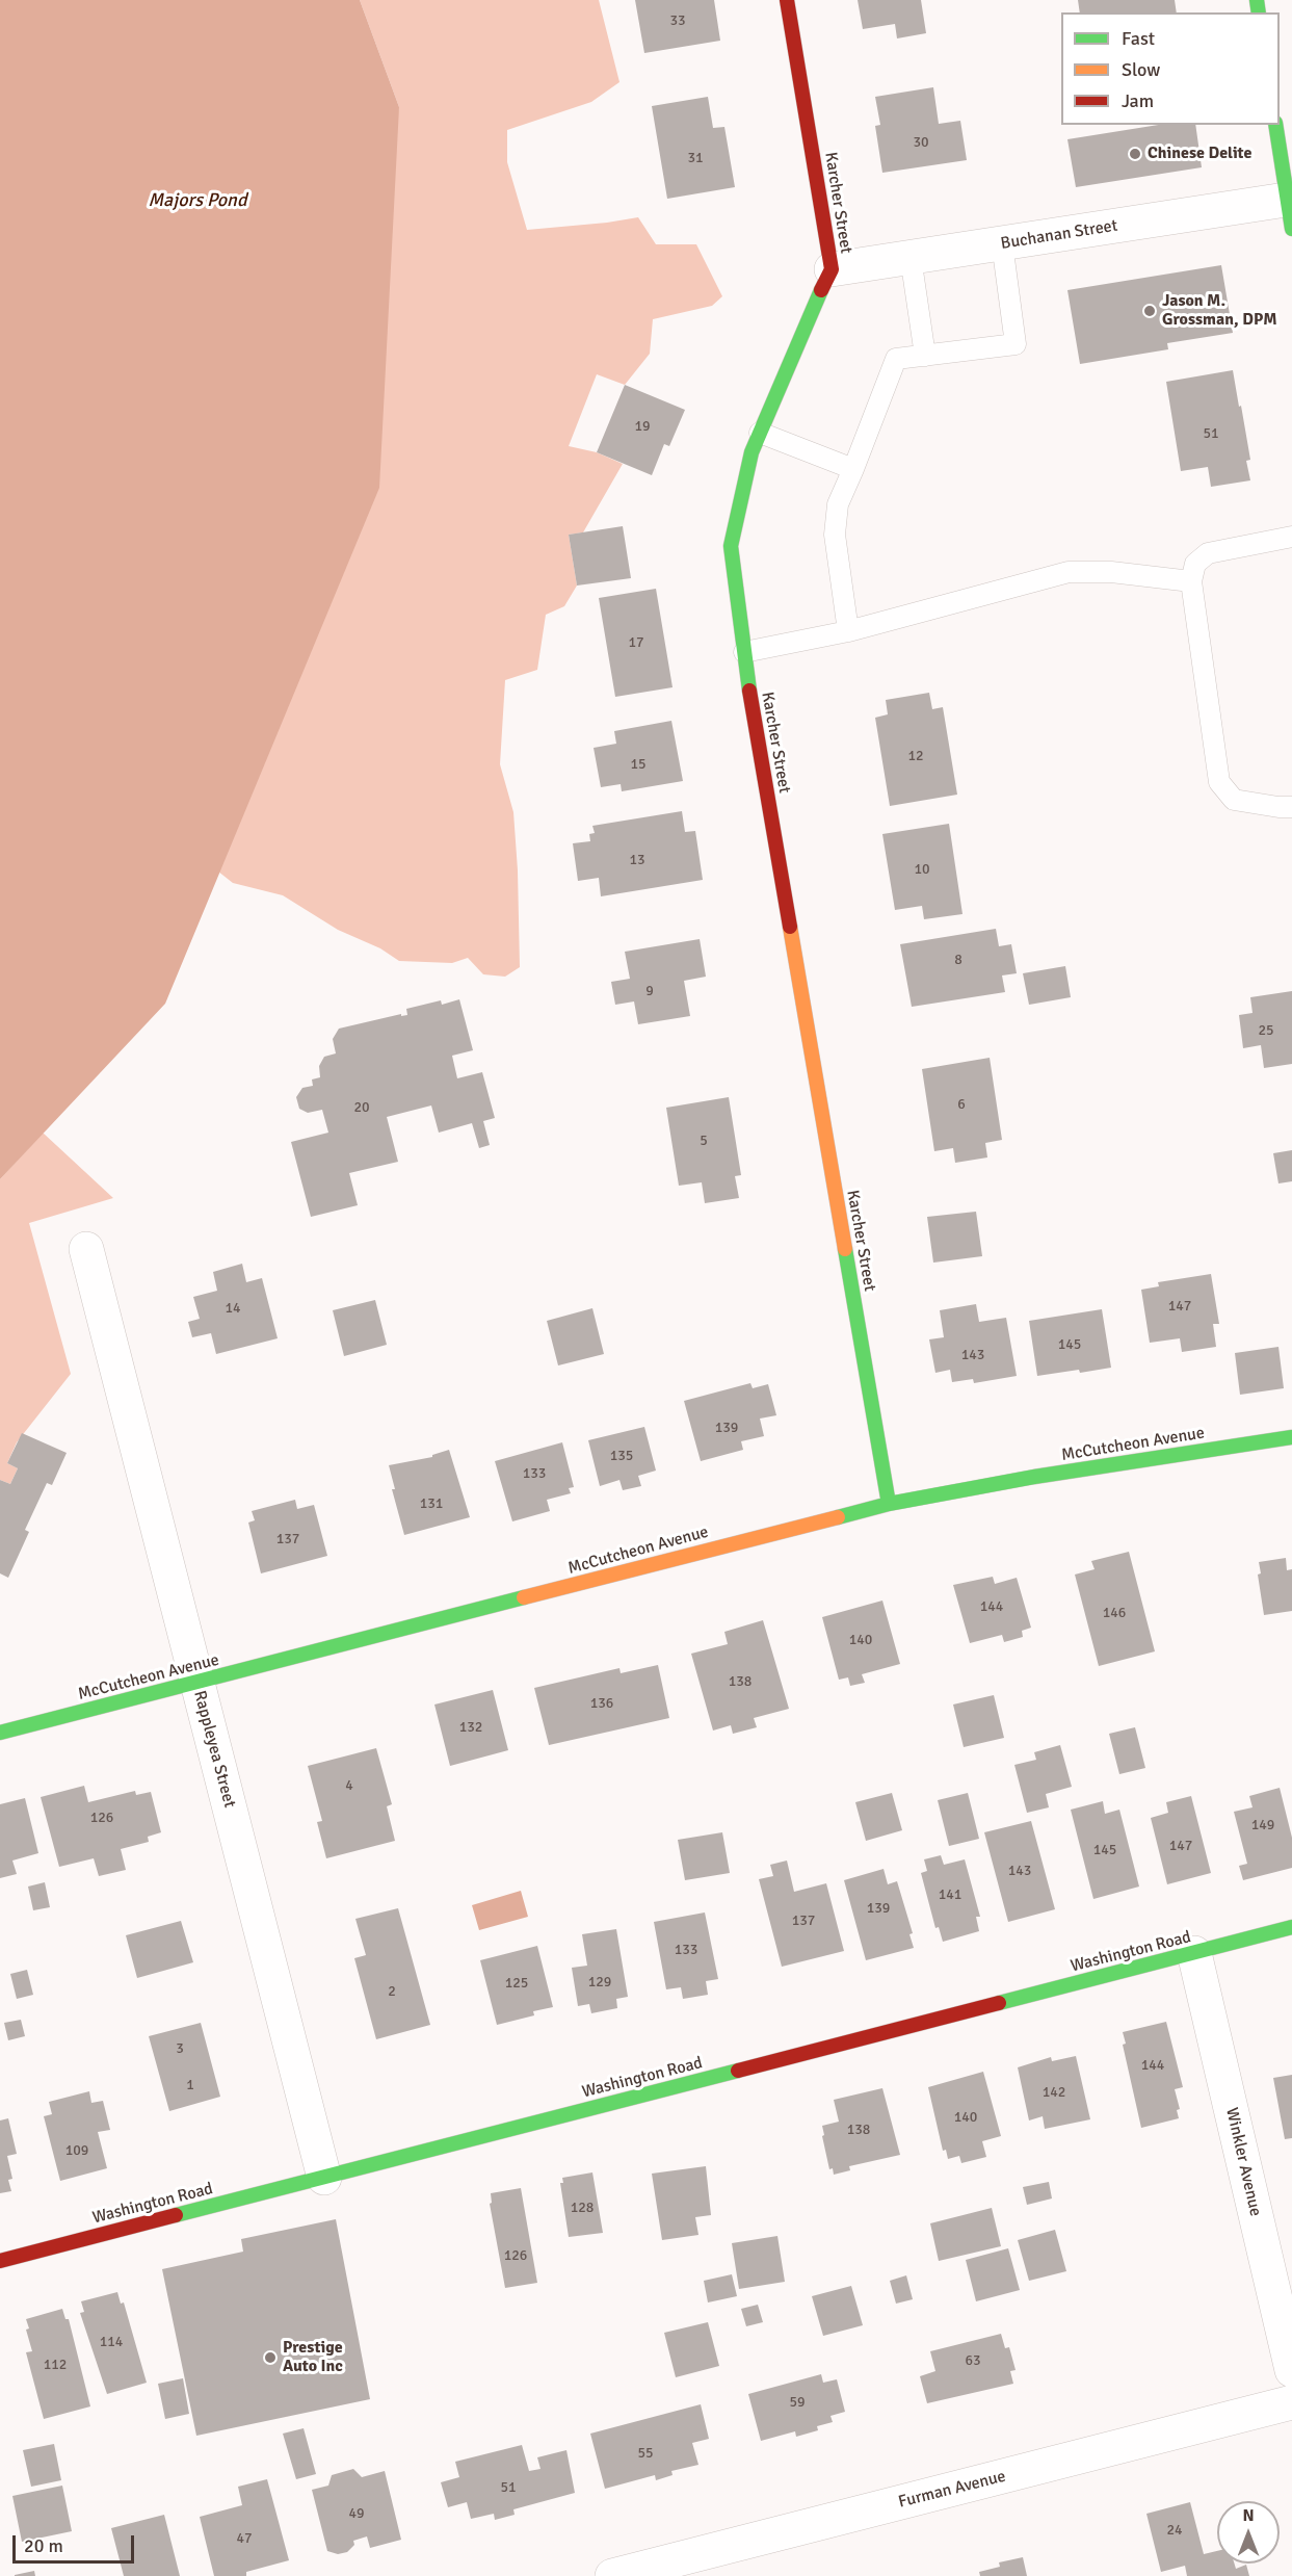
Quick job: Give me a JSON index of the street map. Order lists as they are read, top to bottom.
{
  "streets": {
    "street": [
      "Karcher Street",
      "Buchanan Street",
      "McCutcheon Avenue",
      "Rappleyea Street",
      "Washington Road",
      "Winkler Avenue",
      "Furman Avenue"
    ]
  },
  "crossings": [
    ["Karcher Street", "Buchanan Street"],
    ["Karcher Street", "McCutcheon Avenue"],
    ["McCutcheon Avenue", "Rappleyea Street"],
    ["Rappleyea Street", "Washington Road"],
    ["Washington Road", "Winkler Avenue"]
  ],
  "water": ["Majors Pond"],
  "places": ["Chinese Delite", "Jason M. Grossman, DPM", "Prestige Auto Inc"],
  "house_numbers": [
    "33",
    "30",
    "31",
    "19",
    "51",
    "17",
    "12",
    "15",
    "13",
    "10",
    "8",
    "9",
    "25",
    "6",
    "20",
    "5",
    "147",
    "14",
    "145",
    "143",
    "139",
    "135",
    "133",
    "131",
    "137",
    "144",
    "146",
    "140",
    "138",
    "136",
    "132",
    "4",
    "126",
    "149",
    "147",
    "145",
    "143",
    "141",
    "139",
    "137",
    "133",
    "129",
    "125",
    "2",
    "3",
    "144",
    "1",
    "142",
    "140",
    "138",
    "109",
    "128",
    "126",
    "114",
    "63",
    "112",
    "59",
    "55",
    "51",
    "49",
    "24",
    "47"
  ],
  "legend": ["Fast", "Slow", "Jam"],
  "scale_bar": "20 m",
  "north": "top"
}
